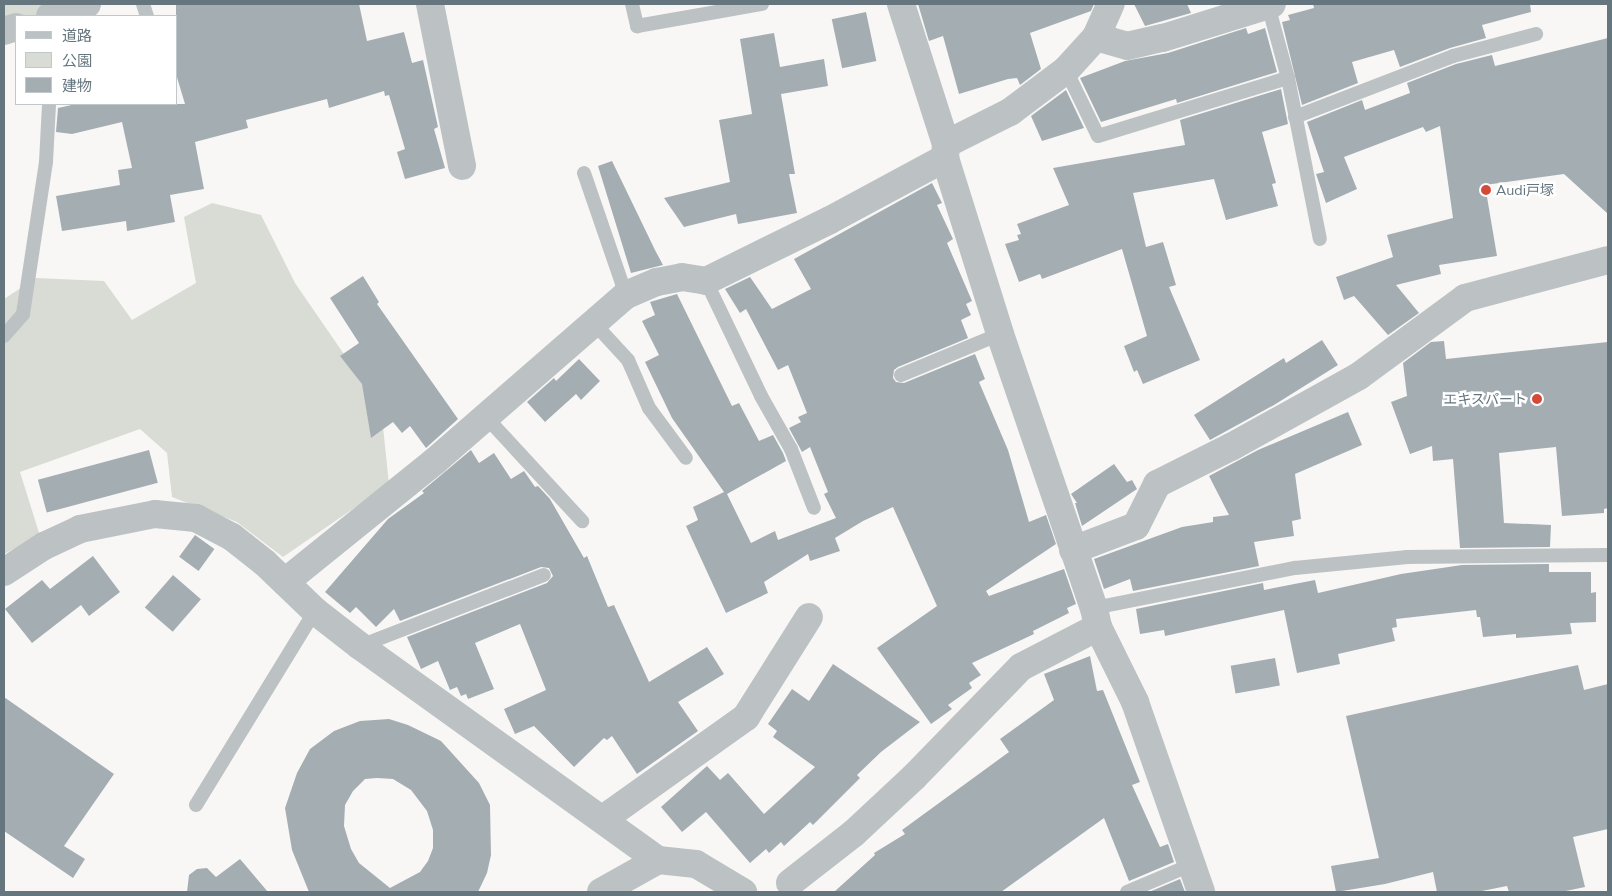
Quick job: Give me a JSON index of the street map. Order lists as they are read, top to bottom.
{
  "places": ["Audi戸塚", "エキスパート"],
  "legend": ["道路", "公園", "建物"]
}
